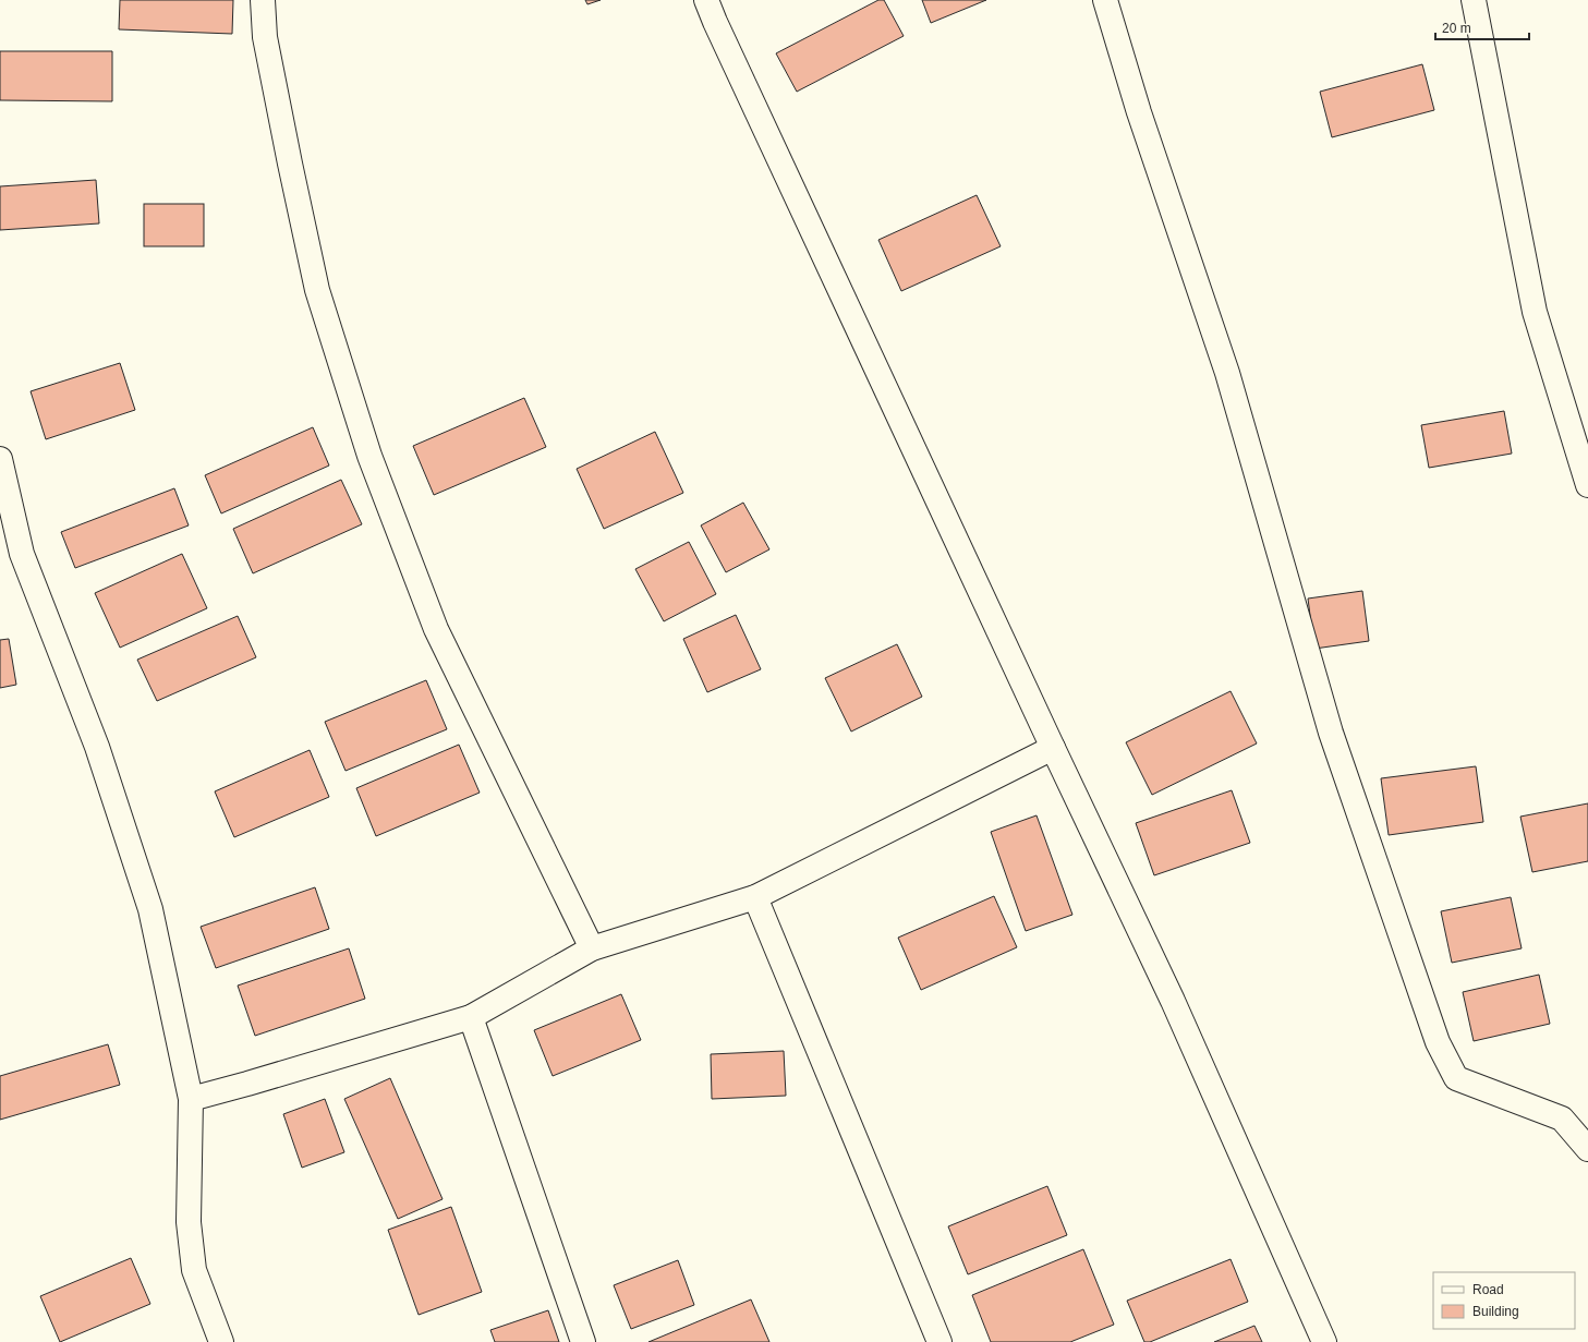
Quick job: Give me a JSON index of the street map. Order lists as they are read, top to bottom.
{
  "legend": ["Road", "Building"],
  "scale_bar": "20 m"
}
